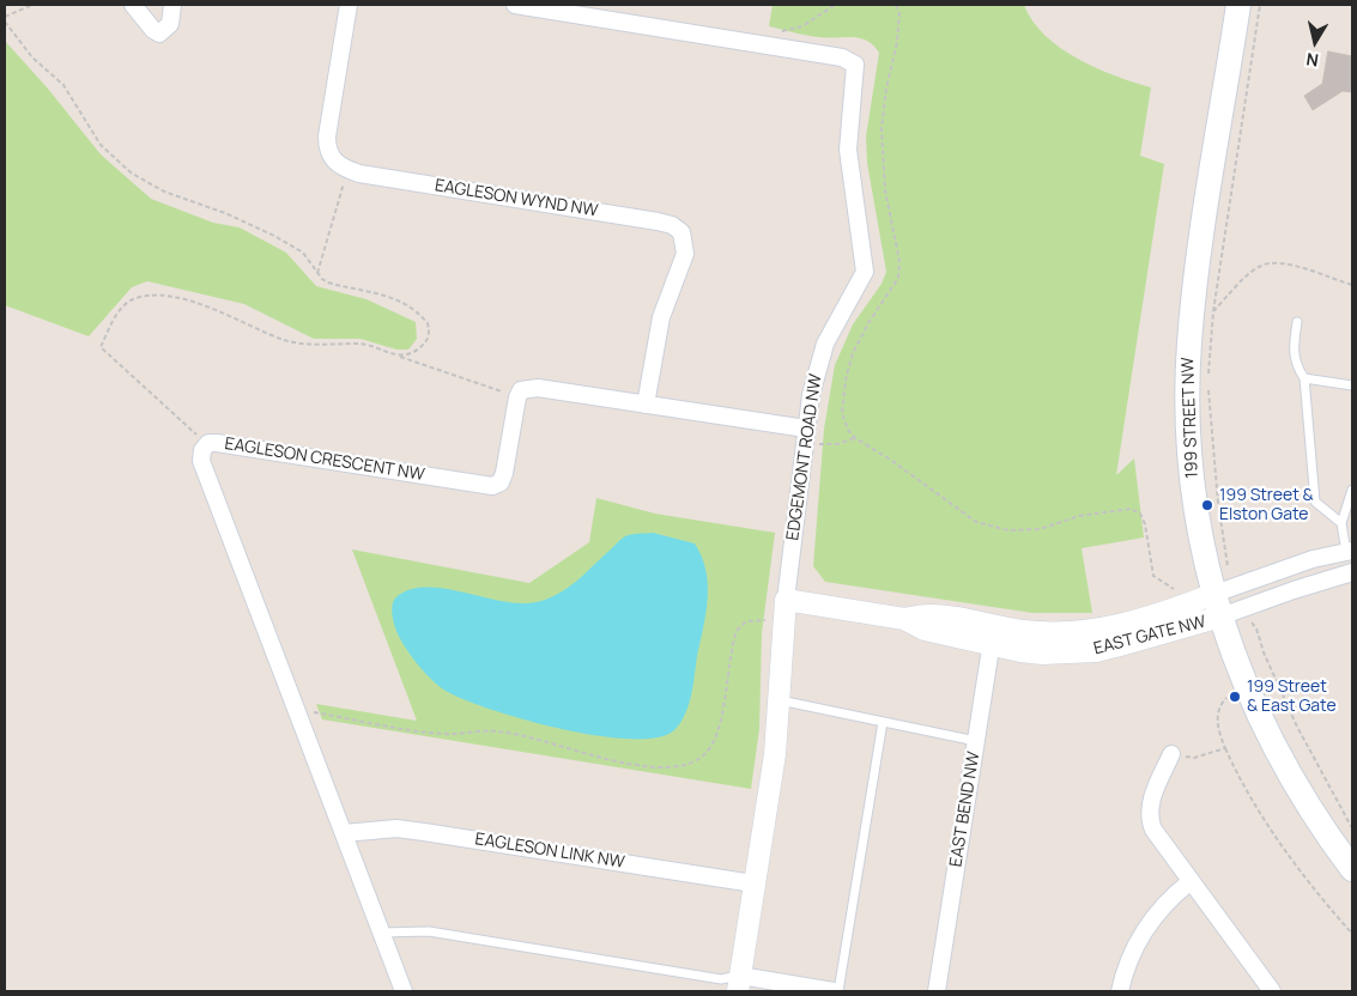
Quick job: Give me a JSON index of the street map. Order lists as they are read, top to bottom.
{
  "streets": {
    "main road": ["199 STREET NW"],
    "street": [
      "EAGLESON WYND NW",
      "EDGEMONT ROAD NW",
      "EAGLESON CRESCENT NW",
      "EAST GATE NW",
      "EAST BEND NW",
      "EAGLESON LINK NW"
    ]
  },
  "crossings": [
    ["199 STREET NW", "EAST GATE NW"],
    ["EDGEMONT ROAD NW", "EAST GATE NW"],
    ["EDGEMONT ROAD NW", "EAGLESON LINK NW"],
    ["EAGLESON CRESCENT NW", "EAGLESON LINK NW"],
    ["EAST GATE NW", "EAST BEND NW"]
  ],
  "places": ["199 Street & Elston Gate", "199 Street & East Gate"],
  "north": "bottom"
}
